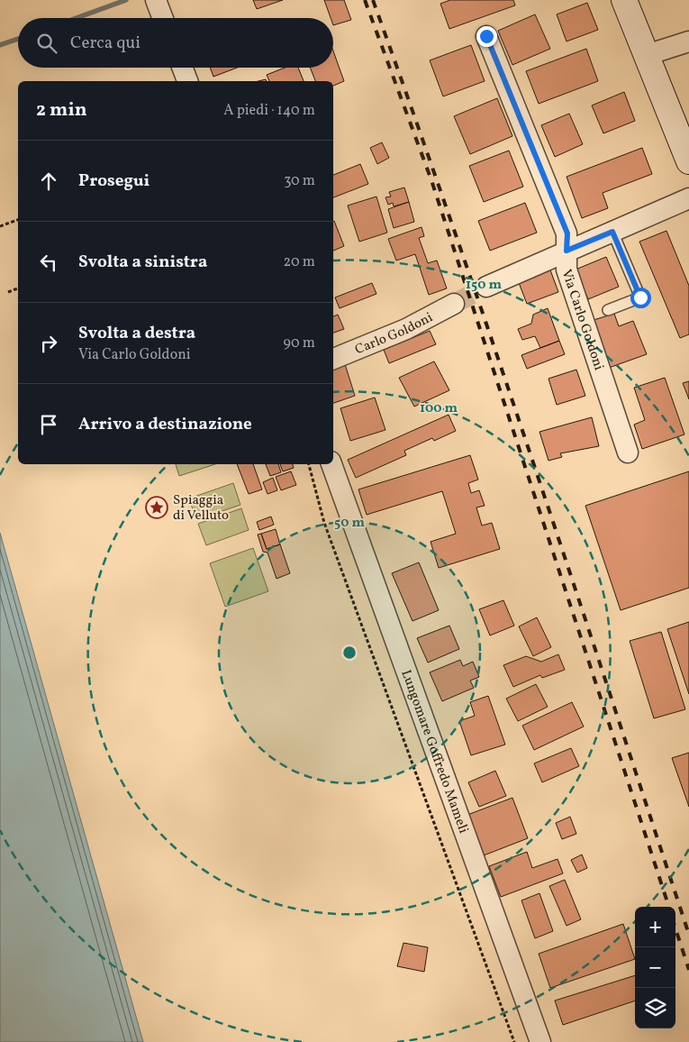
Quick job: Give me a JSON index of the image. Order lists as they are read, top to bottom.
{
  "streets": {
    "street": ["Via Carlo Goldoni", "Carlo Goldoni", "Lungomare Goffredo Mameli"]
  },
  "places": {
    "place": ["Spiaggia di Velluto"]
  },
  "page": {
    "search": "Cerca qui",
    "heading": ["2 min", "A piedi · 140 m"],
    "list": [
      ["Prosegui", "30 m"],
      ["Svolta a sinistra", "20 m"],
      ["Svolta a destra", "Via Carlo Goldoni", "90 m"],
      "Arrivo a destinazione"
    ],
    "map_buttons": ["+", "−"]
  },
  "rings": ["150 m", "100 m", "50 m"]
}
